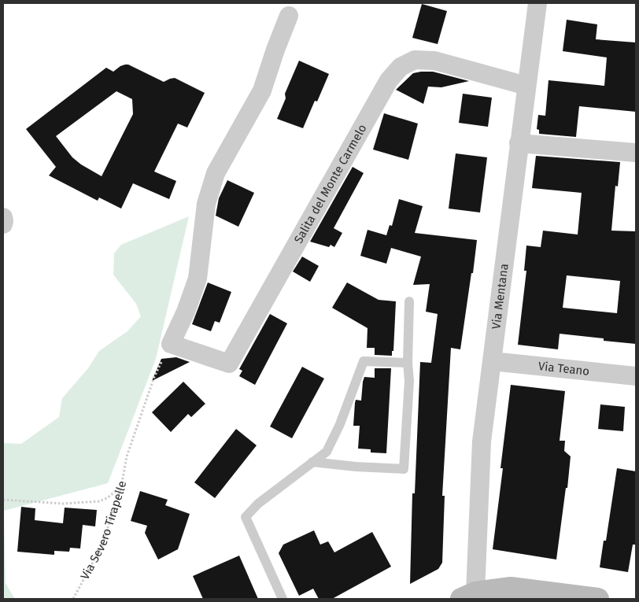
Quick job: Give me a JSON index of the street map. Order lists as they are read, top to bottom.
{
  "streets": {
    "street": ["Salita del Monte Carmelo", "Via Mentana", "Via Teano"],
    "path": ["Via Severo Tirapelle"]
  },
  "crossings": [
    ["Salita del Monte Carmelo", "Via Mentana"],
    ["Via Mentana", "Via Teano"]
  ]
}
